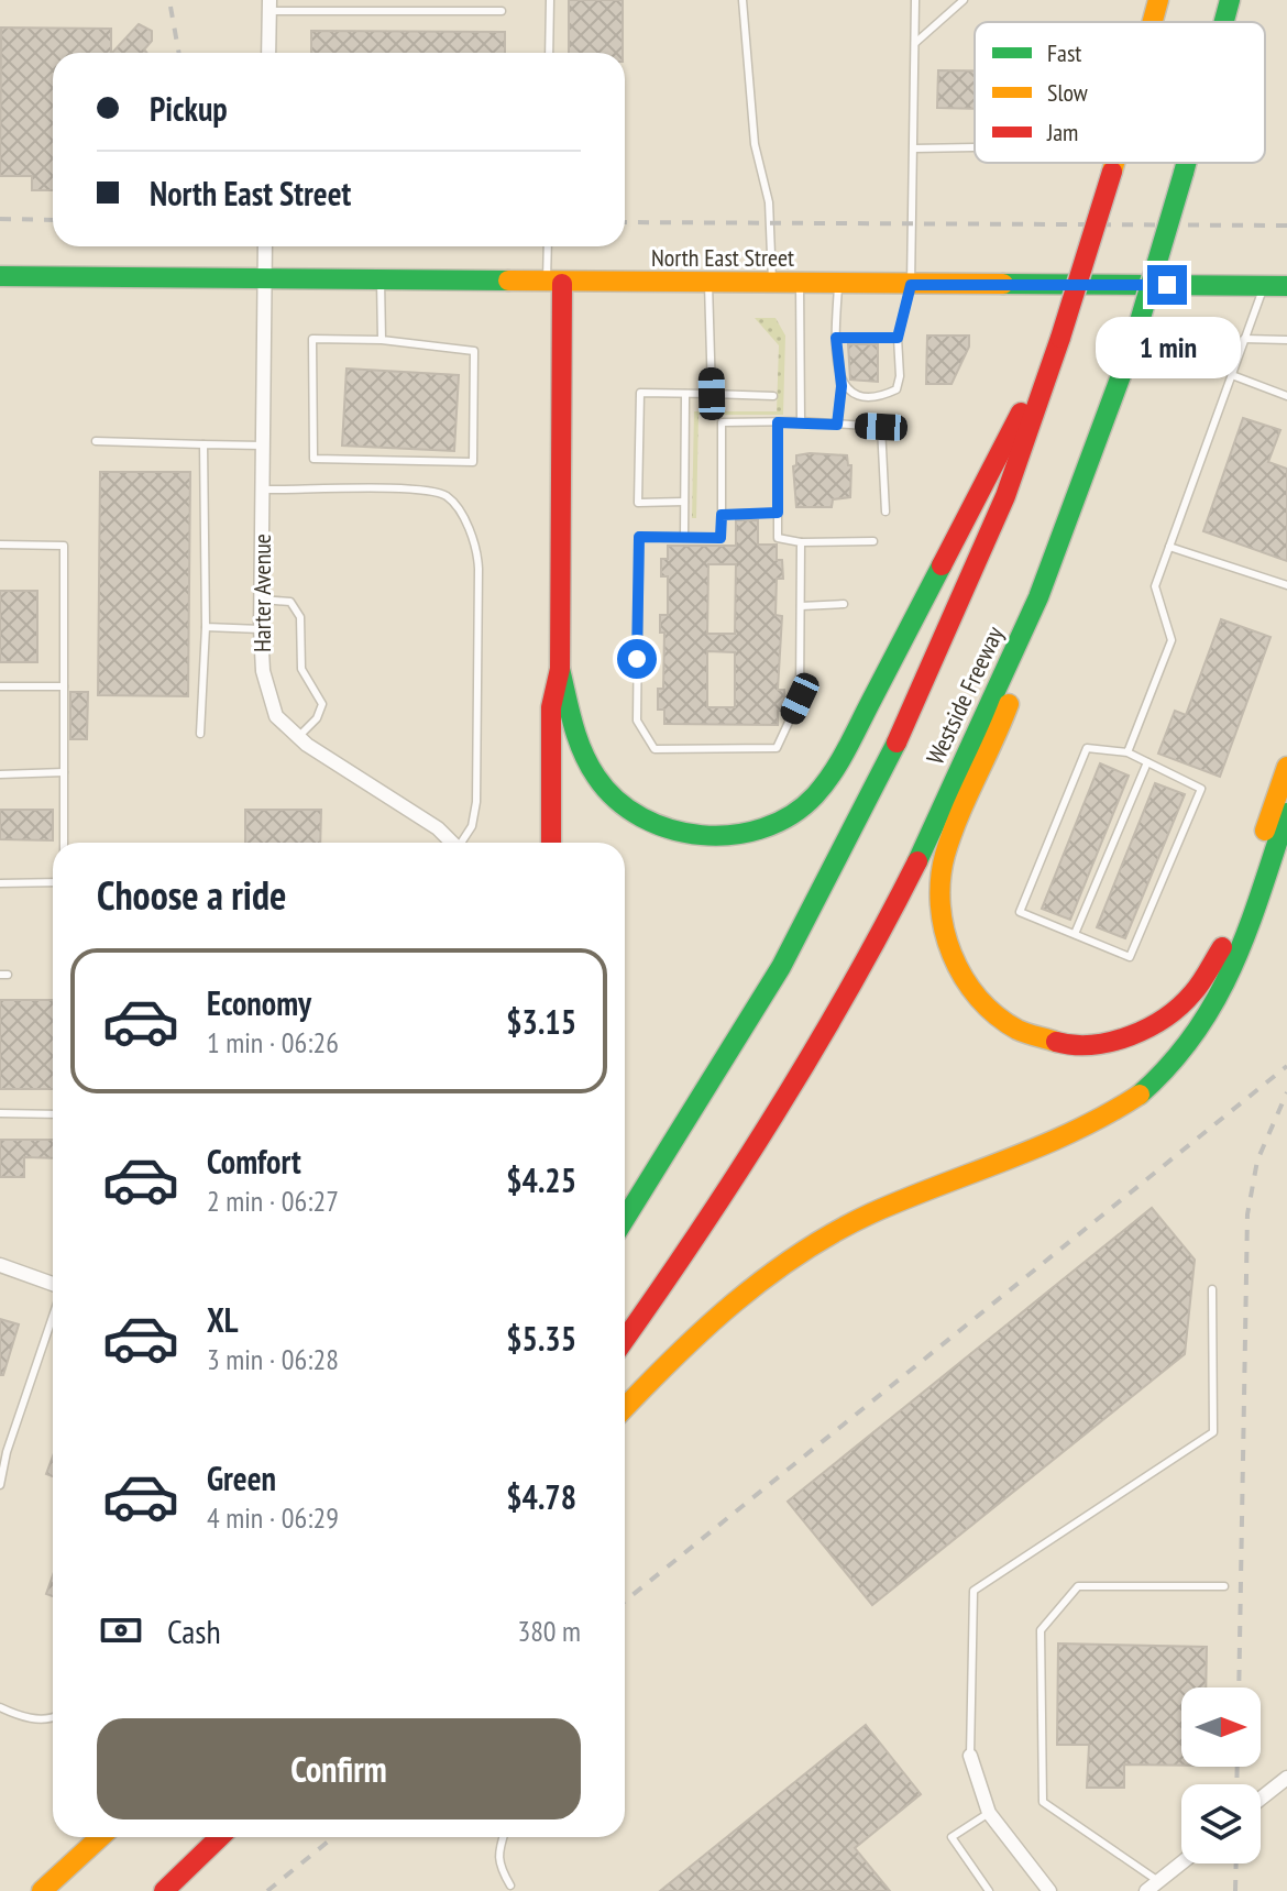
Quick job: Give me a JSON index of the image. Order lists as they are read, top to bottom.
{
  "streets": {
    "main road": ["North East Street", "Westside Freeway"],
    "street": ["Harter Avenue"]
  },
  "crossings": [
    ["North East Street", "Harter Avenue"]
  ],
  "legend": ["Fast", "Slow", "Jam"],
  "north": "right",
  "page": {
    "banner": ["Pickup", "North East Street"],
    "bubble": "1 min",
    "heading": "Choose a ride",
    "list": [
      {
        "name": "Economy",
        "note": "1 min · 06:26",
        "value": "$3.15"
      },
      {
        "name": "Comfort",
        "note": "2 min · 06:27",
        "value": "$4.25"
      },
      {
        "name": "XL",
        "note": "3 min · 06:28",
        "value": "$5.35"
      },
      {
        "name": "Green",
        "note": "4 min · 06:29",
        "value": "$4.78"
      }
    ],
    "pay": ["Cash", "380 m"],
    "buttons": "Confirm"
  }
}
